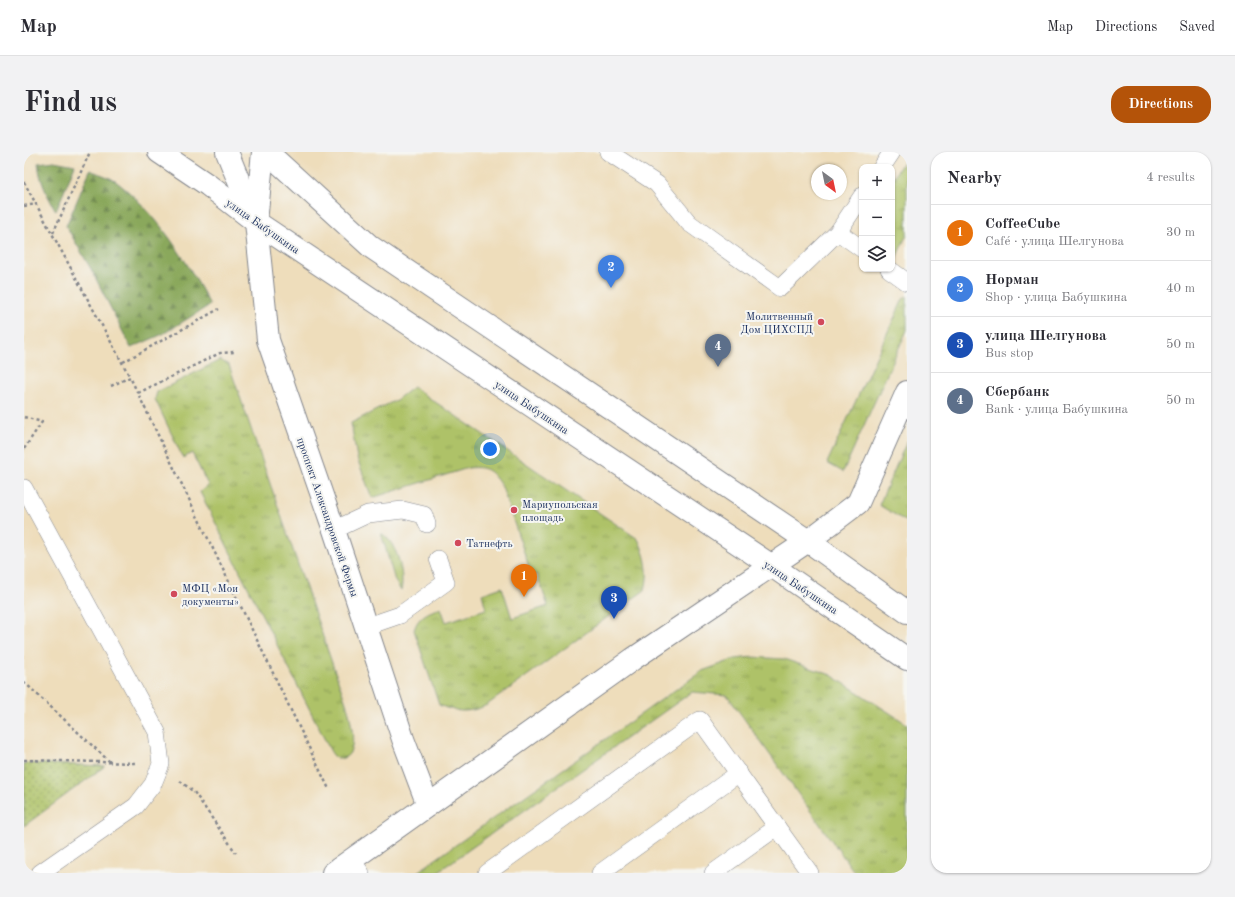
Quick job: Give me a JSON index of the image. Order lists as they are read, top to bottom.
{
  "streets": {
    "main road": ["улица Бабушкина", "проспект Александровской Фермы"]
  },
  "crossings": [
    ["улица Бабушкина", "проспект Александровской Фермы"]
  ],
  "places": [
    "Молитвенный Дом ЦИХСПД",
    "Мариупольская площадь",
    "Татнефть",
    "МФЦ «Мои документы»"
  ],
  "north": "bottom right",
  "page": {
    "header": "Map",
    "nav": ["Map", "Directions", "Saved"],
    "buttons": "Directions",
    "title": "Find us",
    "heading": ["Nearby", "4 results"],
    "map_buttons": ["+", "−"],
    "list": [
      {
        "mark": "1",
        "name": "CoffeeCube",
        "note": "Café · улица Шелгунова",
        "value": "30 m"
      },
      {
        "mark": "2",
        "name": "Норман",
        "note": "Shop · улица Бабушкина",
        "value": "40 m"
      },
      {
        "mark": "3",
        "name": "улица Шелгунова",
        "note": "Bus stop",
        "value": "50 m"
      },
      {
        "mark": "4",
        "name": "Сбербанк",
        "note": "Bank · улица Бабушкина",
        "value": "50 m"
      }
    ],
    "pins": [
      "2",
      "4",
      "1",
      "3"
    ]
  }
}
